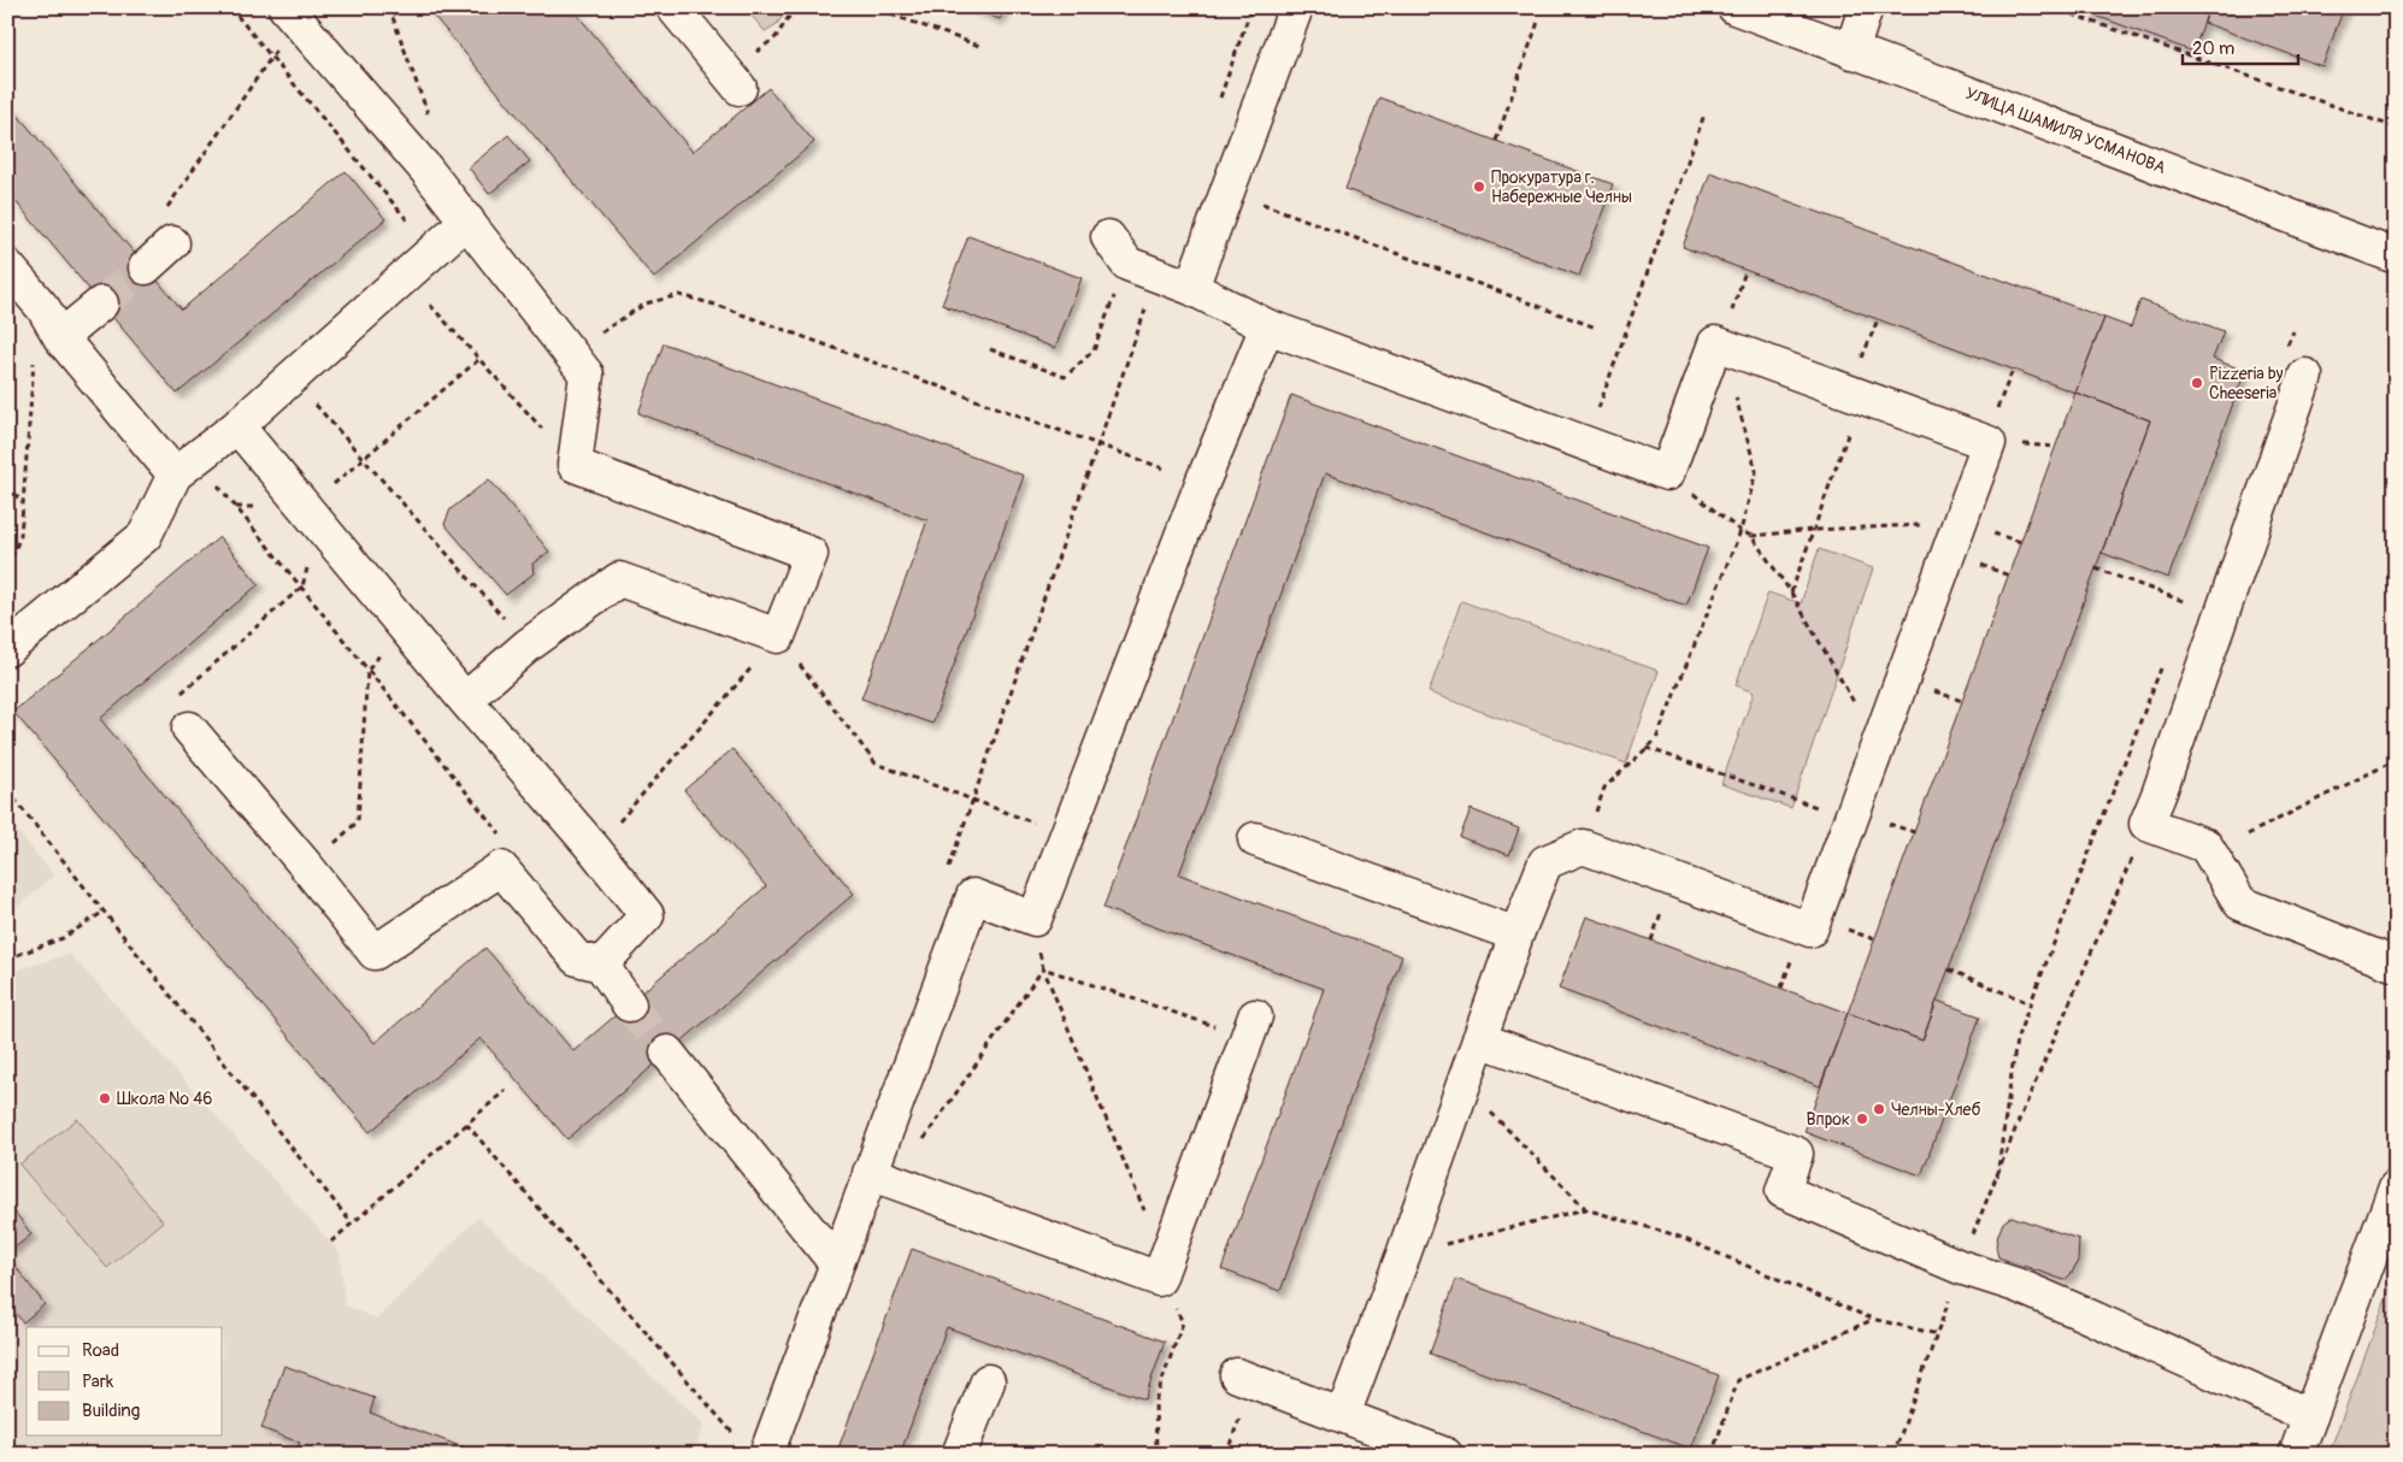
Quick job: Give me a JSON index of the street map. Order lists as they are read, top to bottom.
{
  "streets": {
    "street": ["УЛИЦА ШАМИЛЯ УСМАНОВА"]
  },
  "places": [
    "Прокуратура г. Набережные Челны",
    "Pizzeria by Cheeseria",
    "Школа № 46",
    "Челны-Хлеб",
    "Впрок"
  ],
  "legend": ["Road", "Park", "Building"],
  "scale_bar": "20 m"
}
